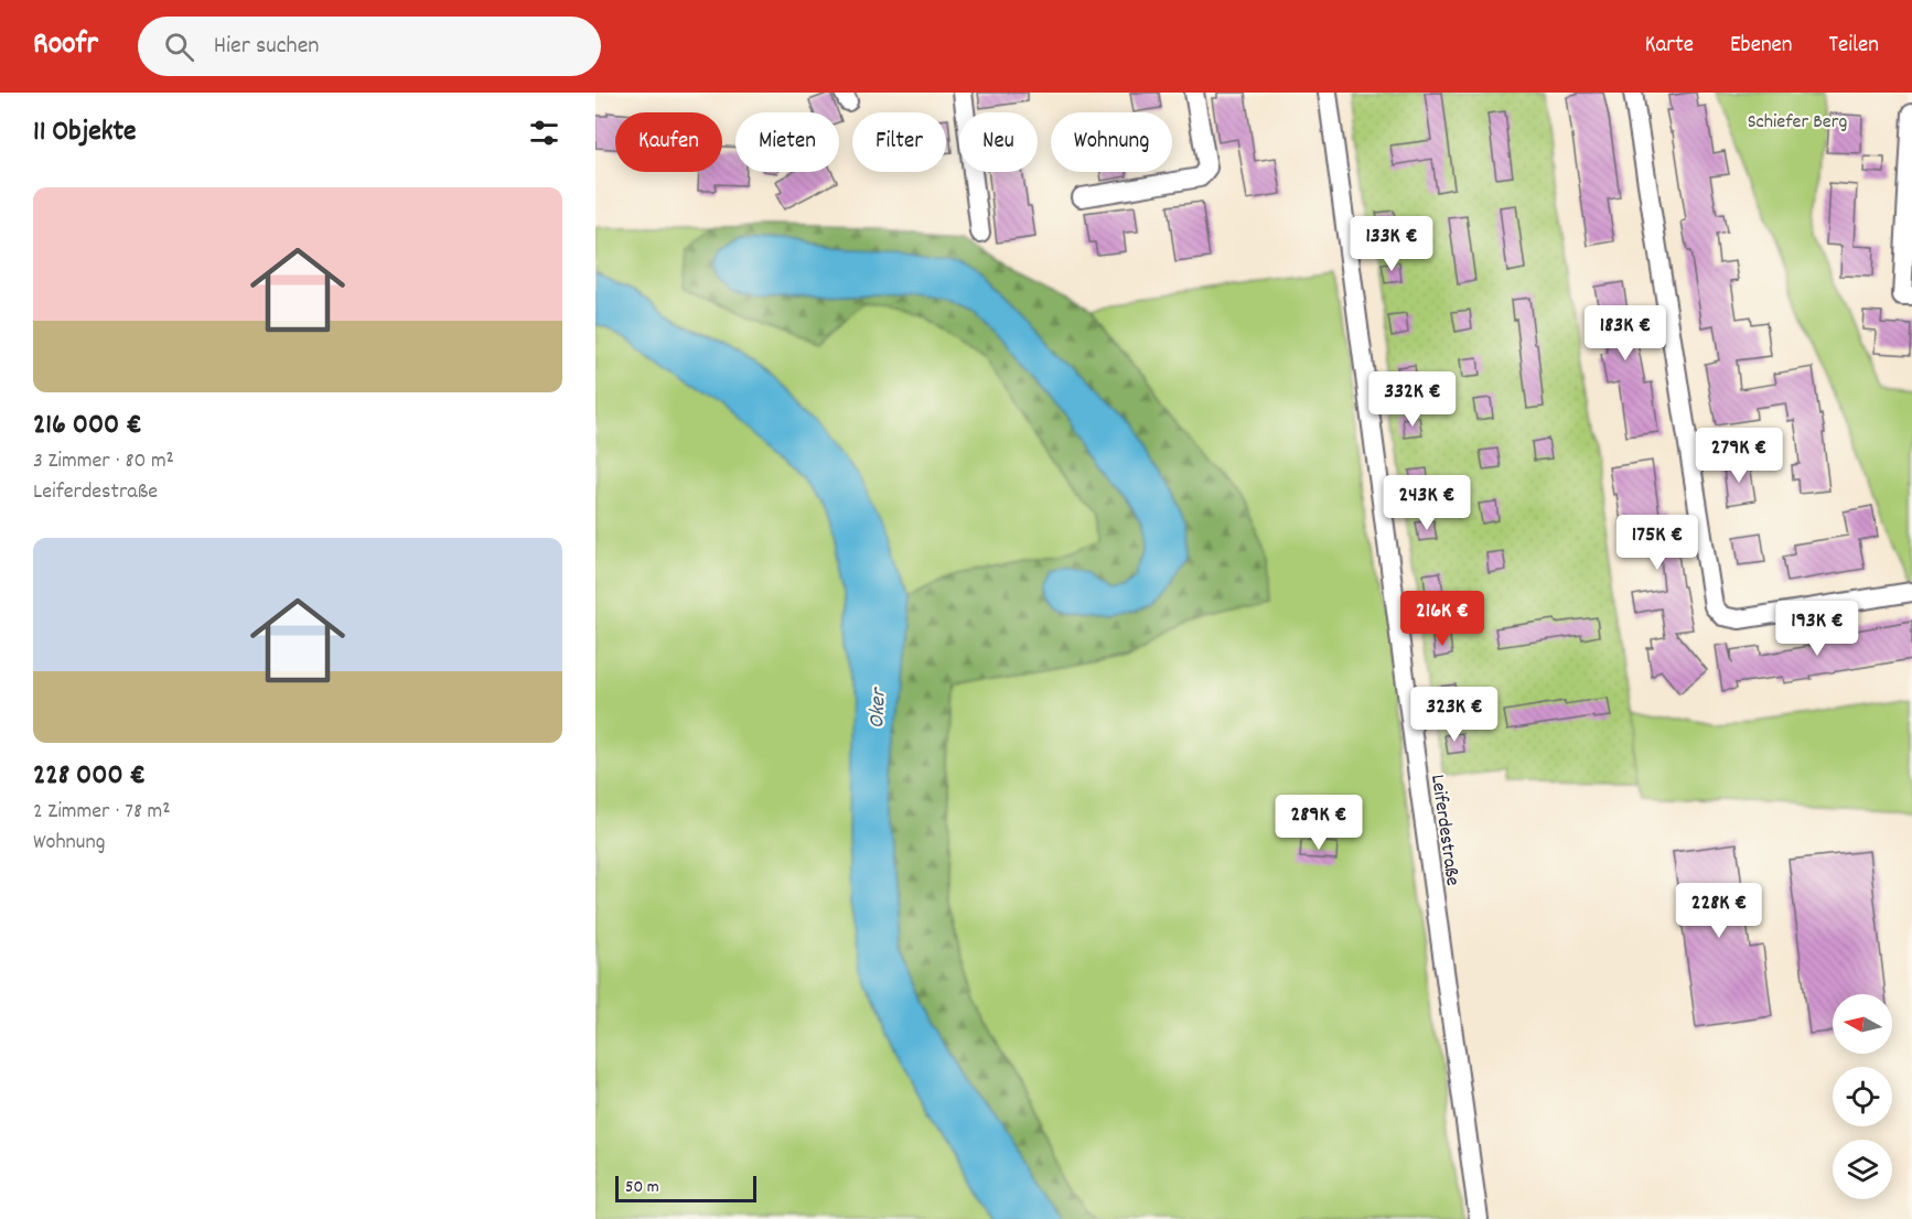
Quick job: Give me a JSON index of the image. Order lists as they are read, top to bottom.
{
  "streets": {
    "street": ["Leiferdestraße"]
  },
  "water": ["Oker"],
  "parks": ["Schiefer Berg"],
  "scale_bar": "50 m",
  "north": "left",
  "page": {
    "header": "Roofr",
    "search": "Hier suchen",
    "nav": ["Karte", "Ebenen", "Teilen"],
    "heading": "11 Objekte",
    "chip": [
      "Kaufen",
      "Mieten",
      "Filter",
      "Neu",
      "Wohnung"
    ],
    "list": [
      {
        "name": "216 000 €",
        "note": "3 Zimmer · 80 m² · Leiferdestraße"
      },
      {
        "name": "228 000 €",
        "note": "2 Zimmer · 78 m² · Wohnung"
      }
    ],
    "price": [
      "133K €",
      "183K €",
      "332K €",
      "279K €",
      "243K €",
      "175K €",
      "216K €",
      "193K €",
      "323K €",
      "289K €",
      "228K €"
    ],
    "scale": "50 m"
  }
}
